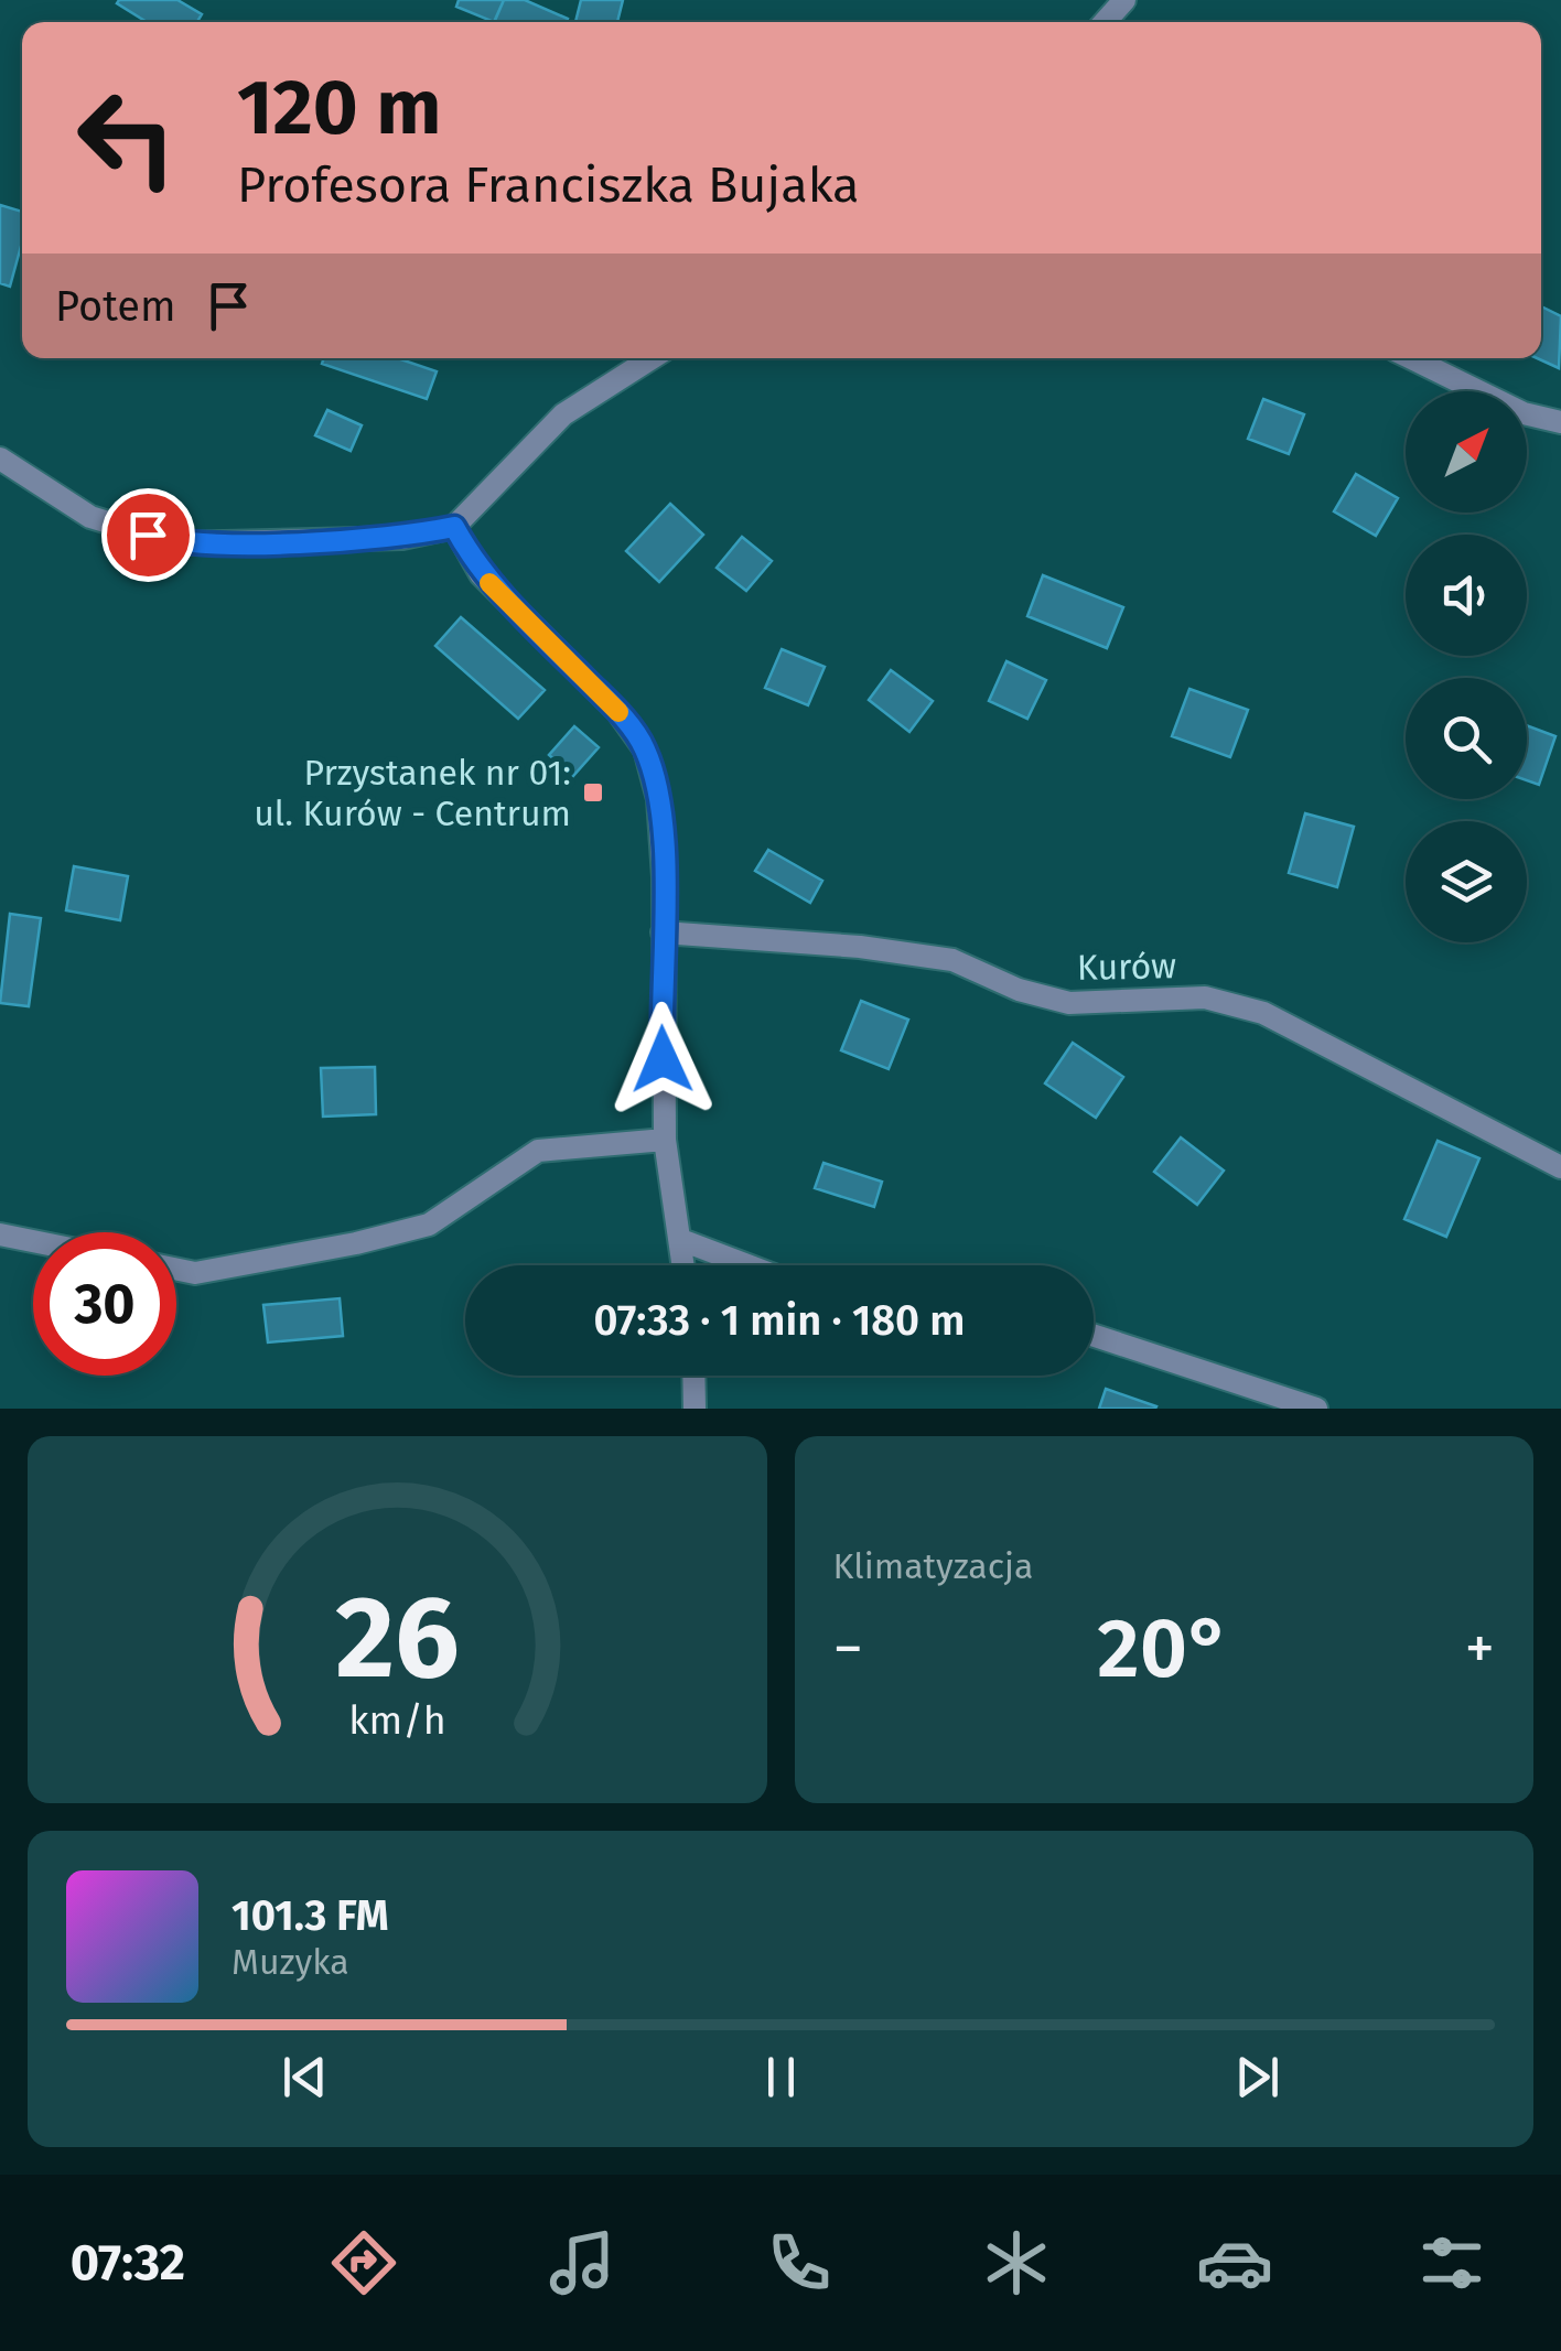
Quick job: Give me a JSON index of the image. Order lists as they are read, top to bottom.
{
  "streets": {
    "street": ["Kurów"]
  },
  "places": {
    "transit": ["Przystanek nr 01: ul. Kurów - Centrum"]
  },
  "north": "top right",
  "page": {
    "turn": ["120 m", "Profesora Franciszka Bujaka"],
    "then": "Potem",
    "limit": "30",
    "trip": "07:33 · 1 min · 180 m",
    "tile": "Klimatyzacja",
    "heat": ["−", "20°", "+"],
    "song": ["101.3 FM", "Muzyka"],
    "tabs": "07:32",
    "gauge": ["26", "km/h"]
  }
}
